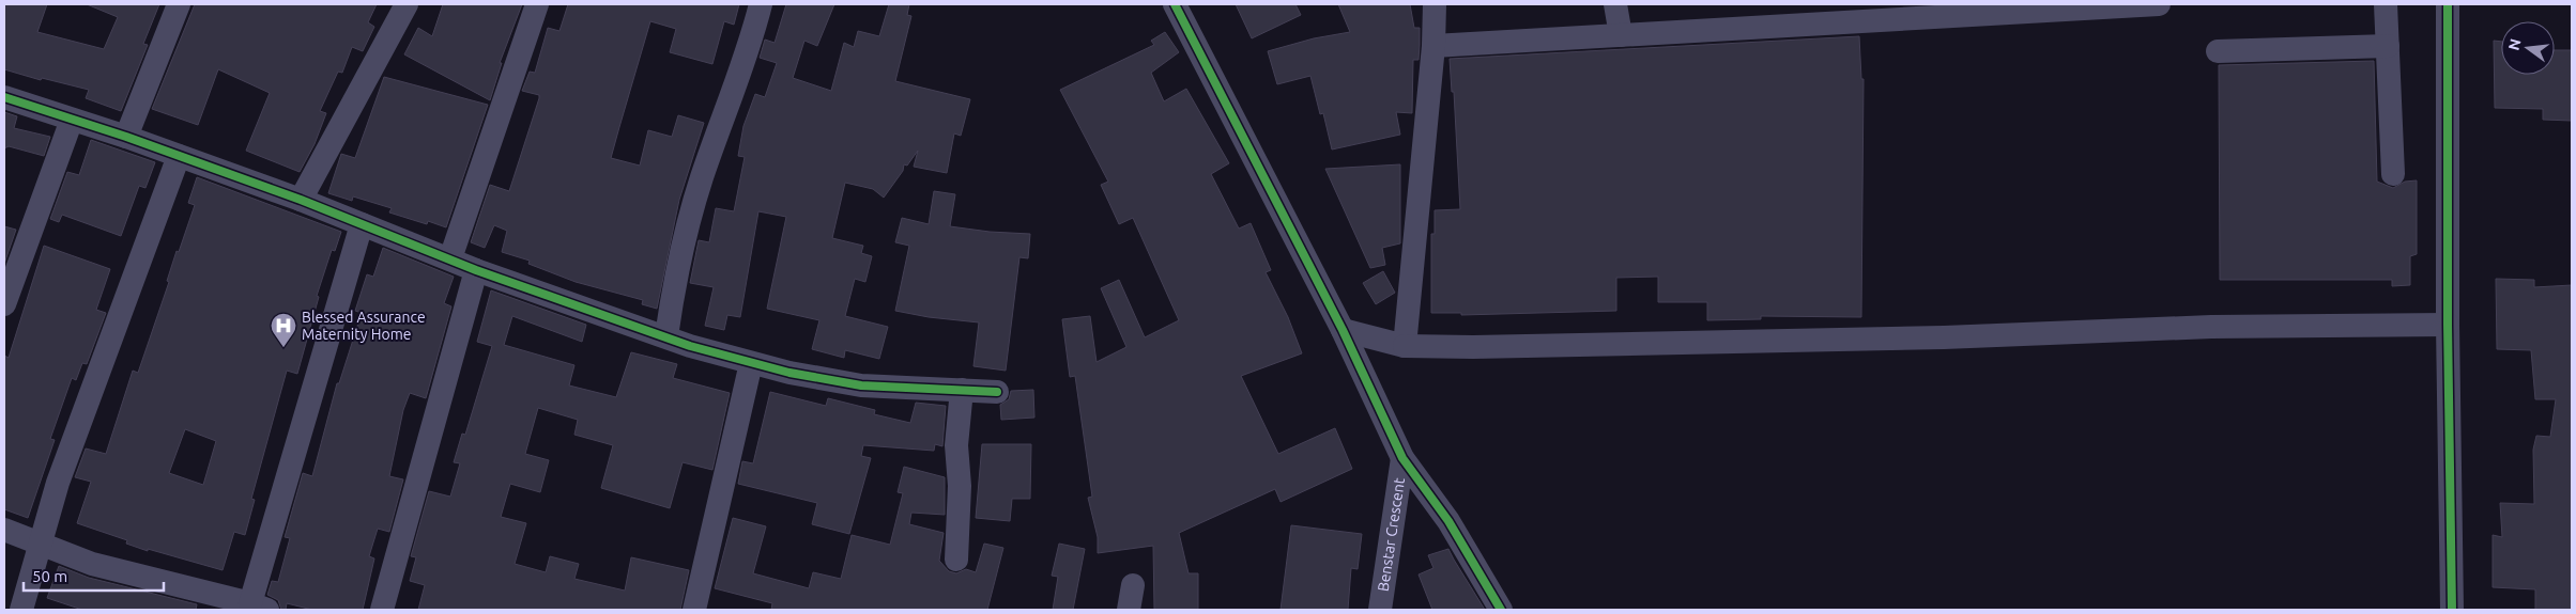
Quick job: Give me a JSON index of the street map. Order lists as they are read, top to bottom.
{
  "streets": {
    "street": ["Benstar Crescent"]
  },
  "places": {
    "hospital": ["Blessed Assurance Maternity Home"]
  },
  "scale_bar": "50 m",
  "north": "left"
}
